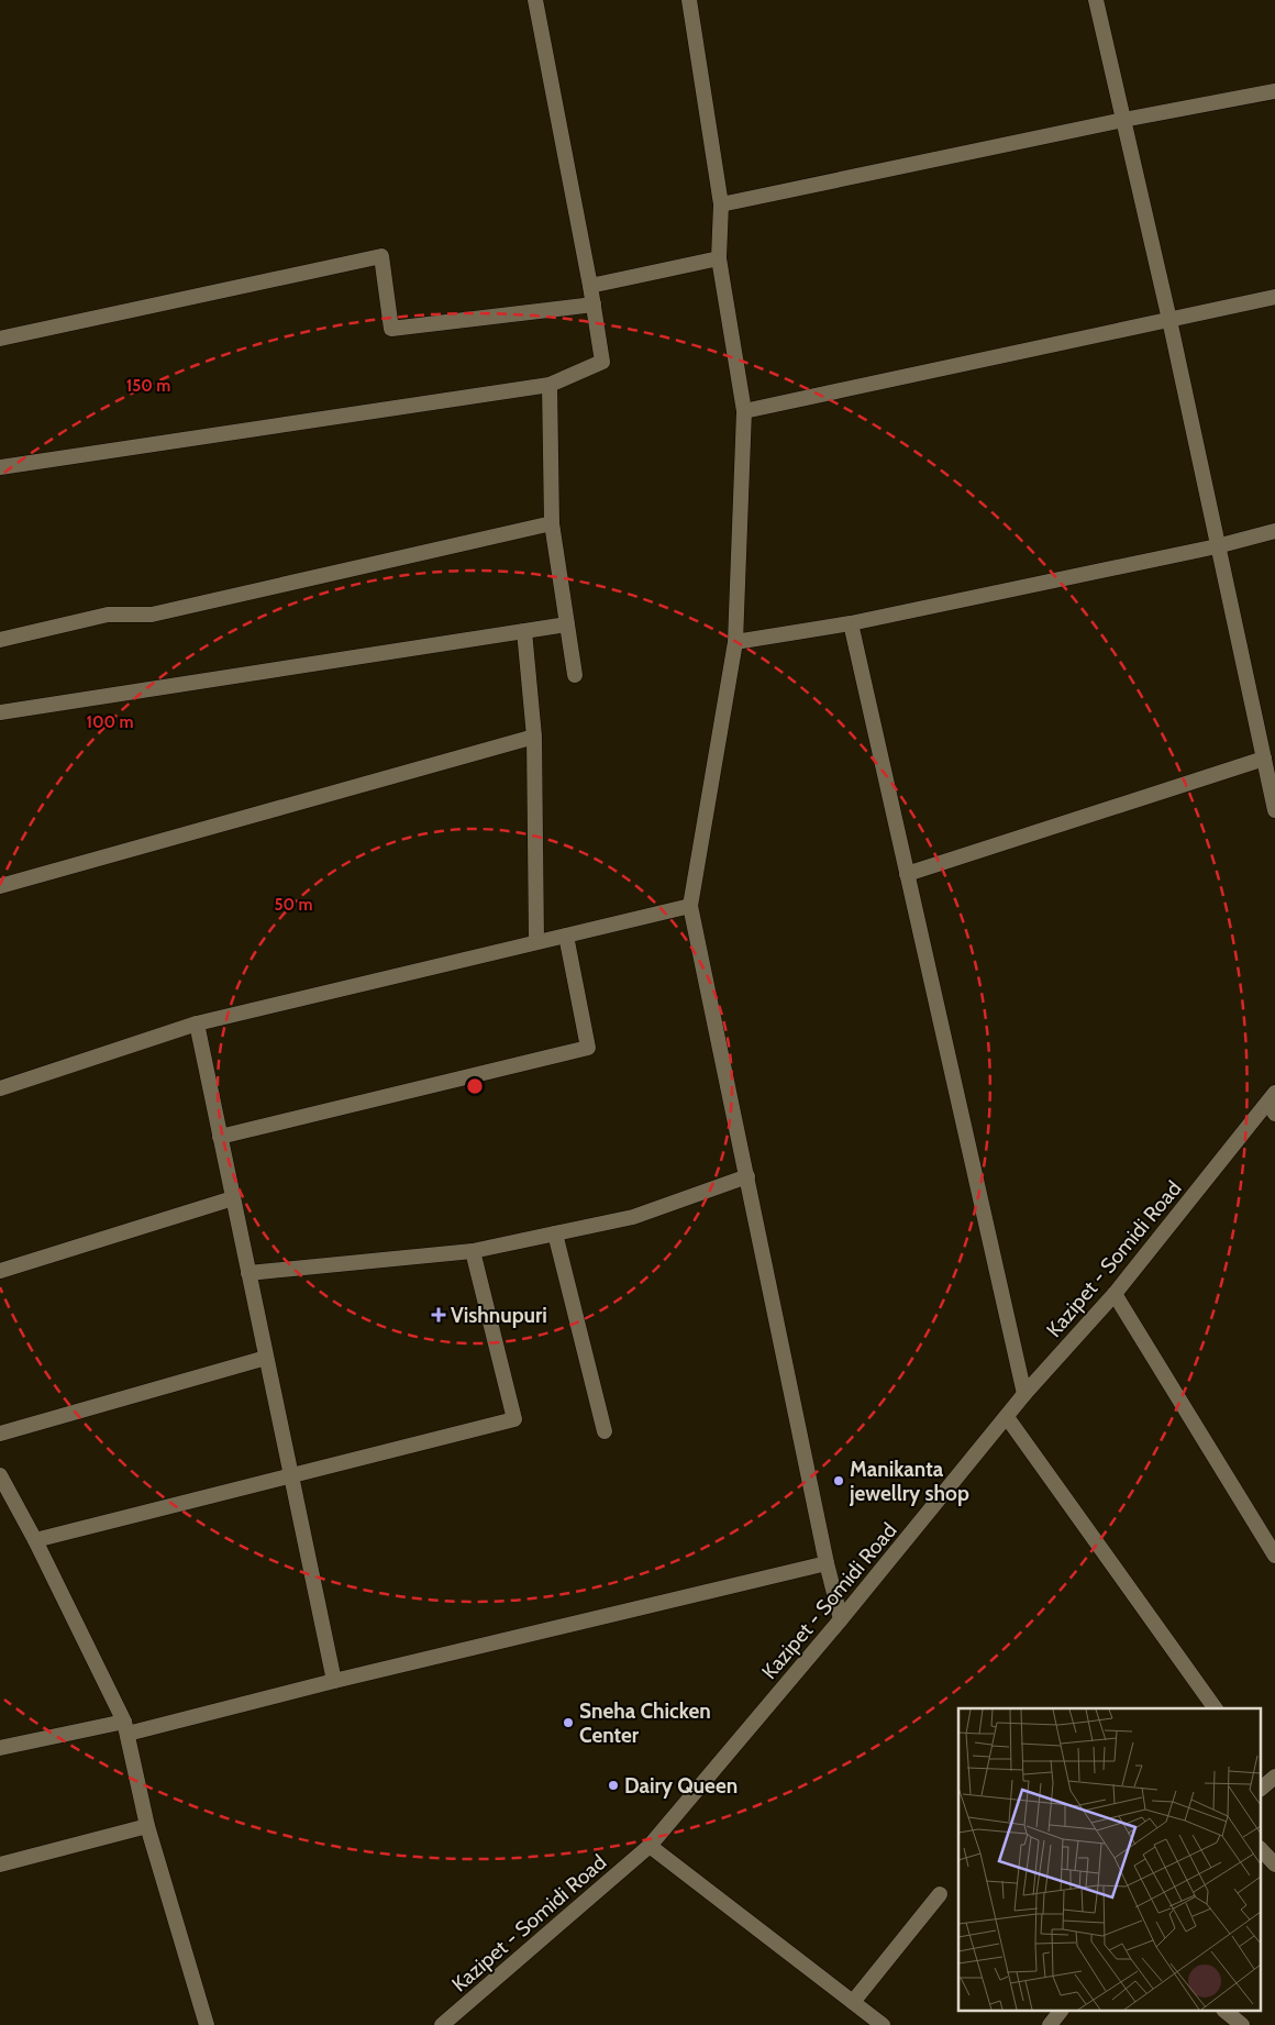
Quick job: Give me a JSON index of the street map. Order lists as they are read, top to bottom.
{
  "streets": {
    "street": ["Kazipet - Somidi Road"]
  },
  "places": {
    "health": ["Vishnupuri"],
    "other": ["Manikanta jewellry shop", "Sneha Chicken Center", "Dairy Queen"]
  },
  "rings": ["150 m", "100 m", "50 m"]
}
